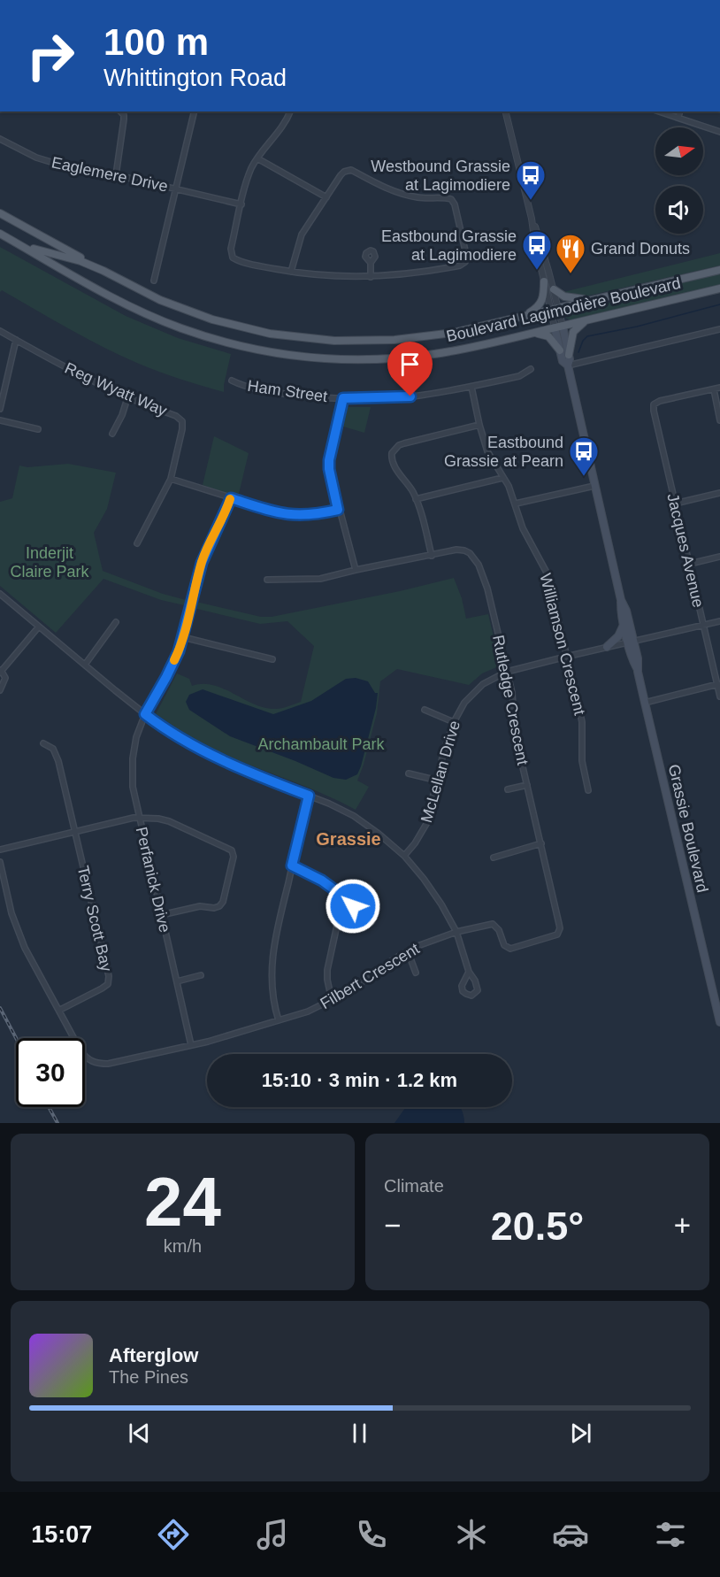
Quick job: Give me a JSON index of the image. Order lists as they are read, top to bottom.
{
  "streets": {
    "main road": ["Boulevard Lagimodière Boulevard", "Grassie Boulevard"],
    "street": [
      "Eaglemere Drive",
      "Reg Wyatt Way",
      "Ham Street",
      "Jacques Avenue",
      "Williamson Crescent",
      "Rutledge Crescent",
      "McLellan Drive",
      "Perfanick Drive",
      "Terry Scott Bay",
      "Filbert Crescent"
    ]
  },
  "crossings": [
    ["Boulevard Lagimodière Boulevard", "Grassie Boulevard"],
    ["Ham Street", "Williamson Crescent"],
    ["Jacques Avenue", "McLellan Drive"],
    ["Williamson Crescent", "McLellan Drive"],
    ["Rutledge Crescent", "McLellan Drive"],
    ["Rutledge Crescent", "Filbert Crescent"],
    ["McLellan Drive", "Grassie Boulevard"],
    ["Perfanick Drive", "Filbert Crescent"],
    ["Terry Scott Bay", "Filbert Crescent"]
  ],
  "districts": ["Grassie"],
  "parks": ["Inderjit Claire Park", "Archambault Park"],
  "places": {
    "bus stop": ["Westbound Grassie at Lagimodiere", "Eastbound Grassie at Lagimodiere", "Eastbound Grassie at Pearn"],
    "restaurant": ["Grand Donuts"]
  },
  "north": "right",
  "page": {
    "turn": ["100 m", "Whittington Road"],
    "limit": "30",
    "trip": "15:10 · 3 min · 1.2 km",
    "tile": [
      ["24", "km/h"],
      "Climate"
    ],
    "heat": ["−", "20.5°", "+"],
    "song": ["Afterglow", "The Pines"],
    "tabs": "15:07"
  }
}
